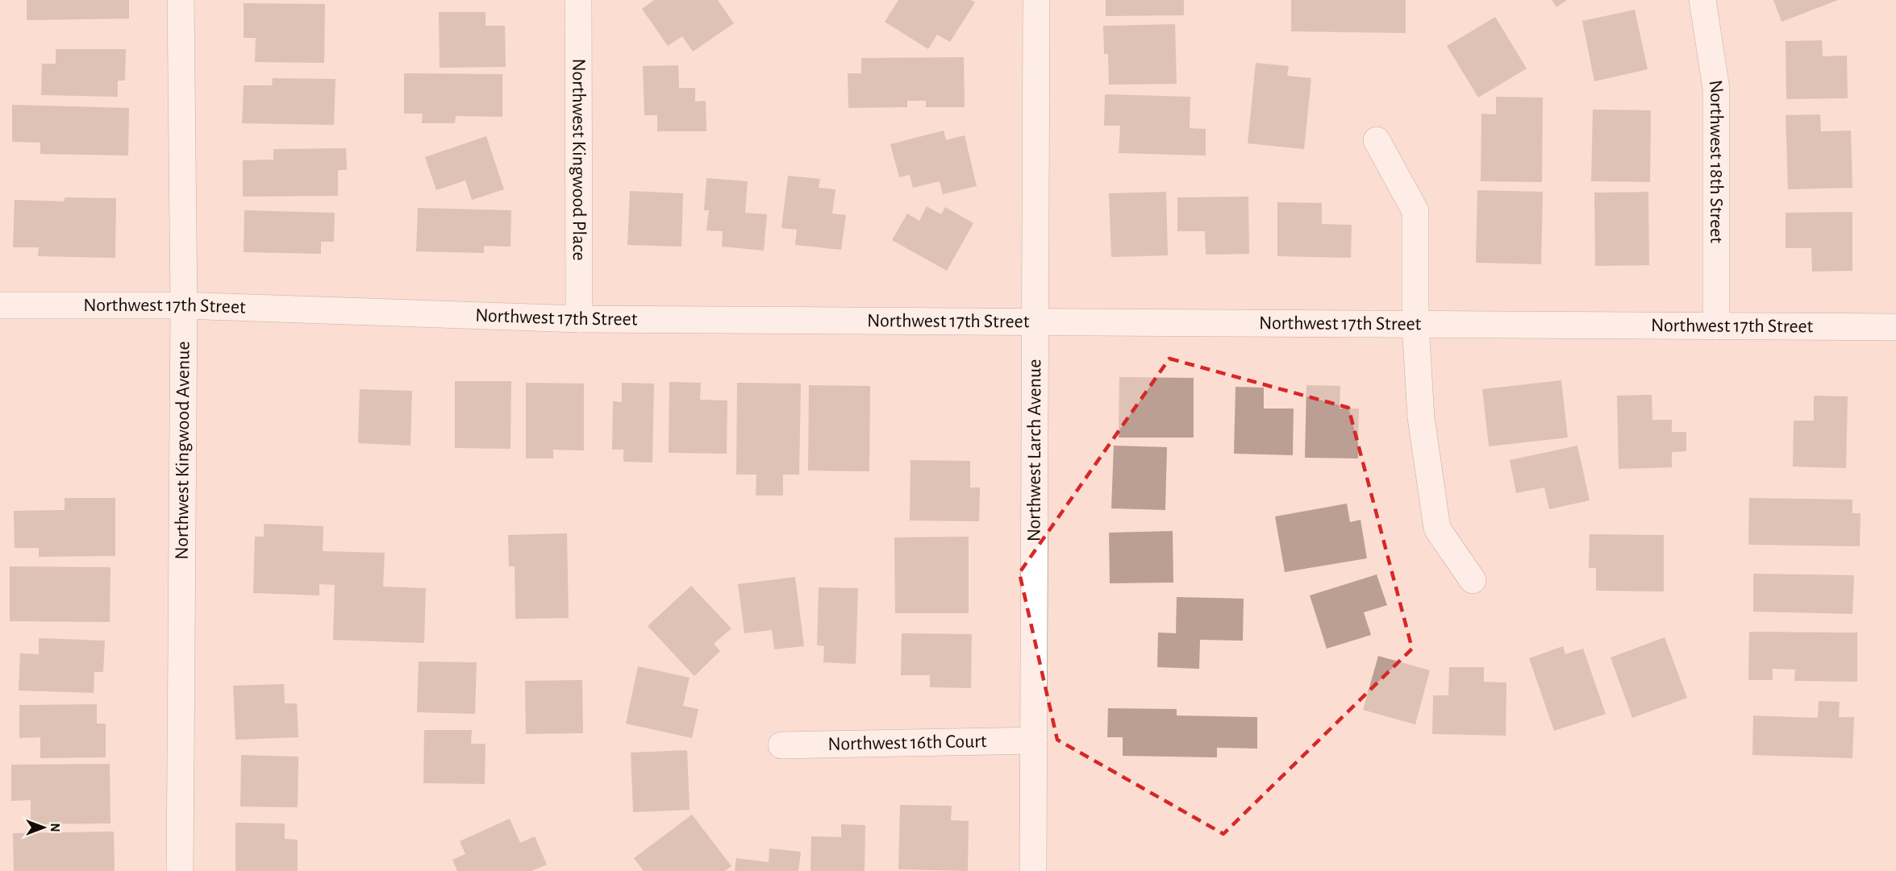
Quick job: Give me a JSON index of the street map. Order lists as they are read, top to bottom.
{
  "streets": {
    "street": [
      "Northwest Kingwood Place",
      "Northwest 18th Street",
      "Northwest 17th Street",
      "Northwest Kingwood Avenue",
      "Northwest Larch Avenue",
      "Northwest 16th Court"
    ]
  },
  "crossings": [
    ["Northwest Kingwood Place", "Northwest 17th Street"],
    ["Northwest 18th Street", "Northwest 17th Street"],
    ["Northwest 17th Street", "Northwest Kingwood Avenue"],
    ["Northwest 17th Street", "Northwest Larch Avenue"],
    ["Northwest Larch Avenue", "Northwest 16th Court"]
  ],
  "north": "right"
}
